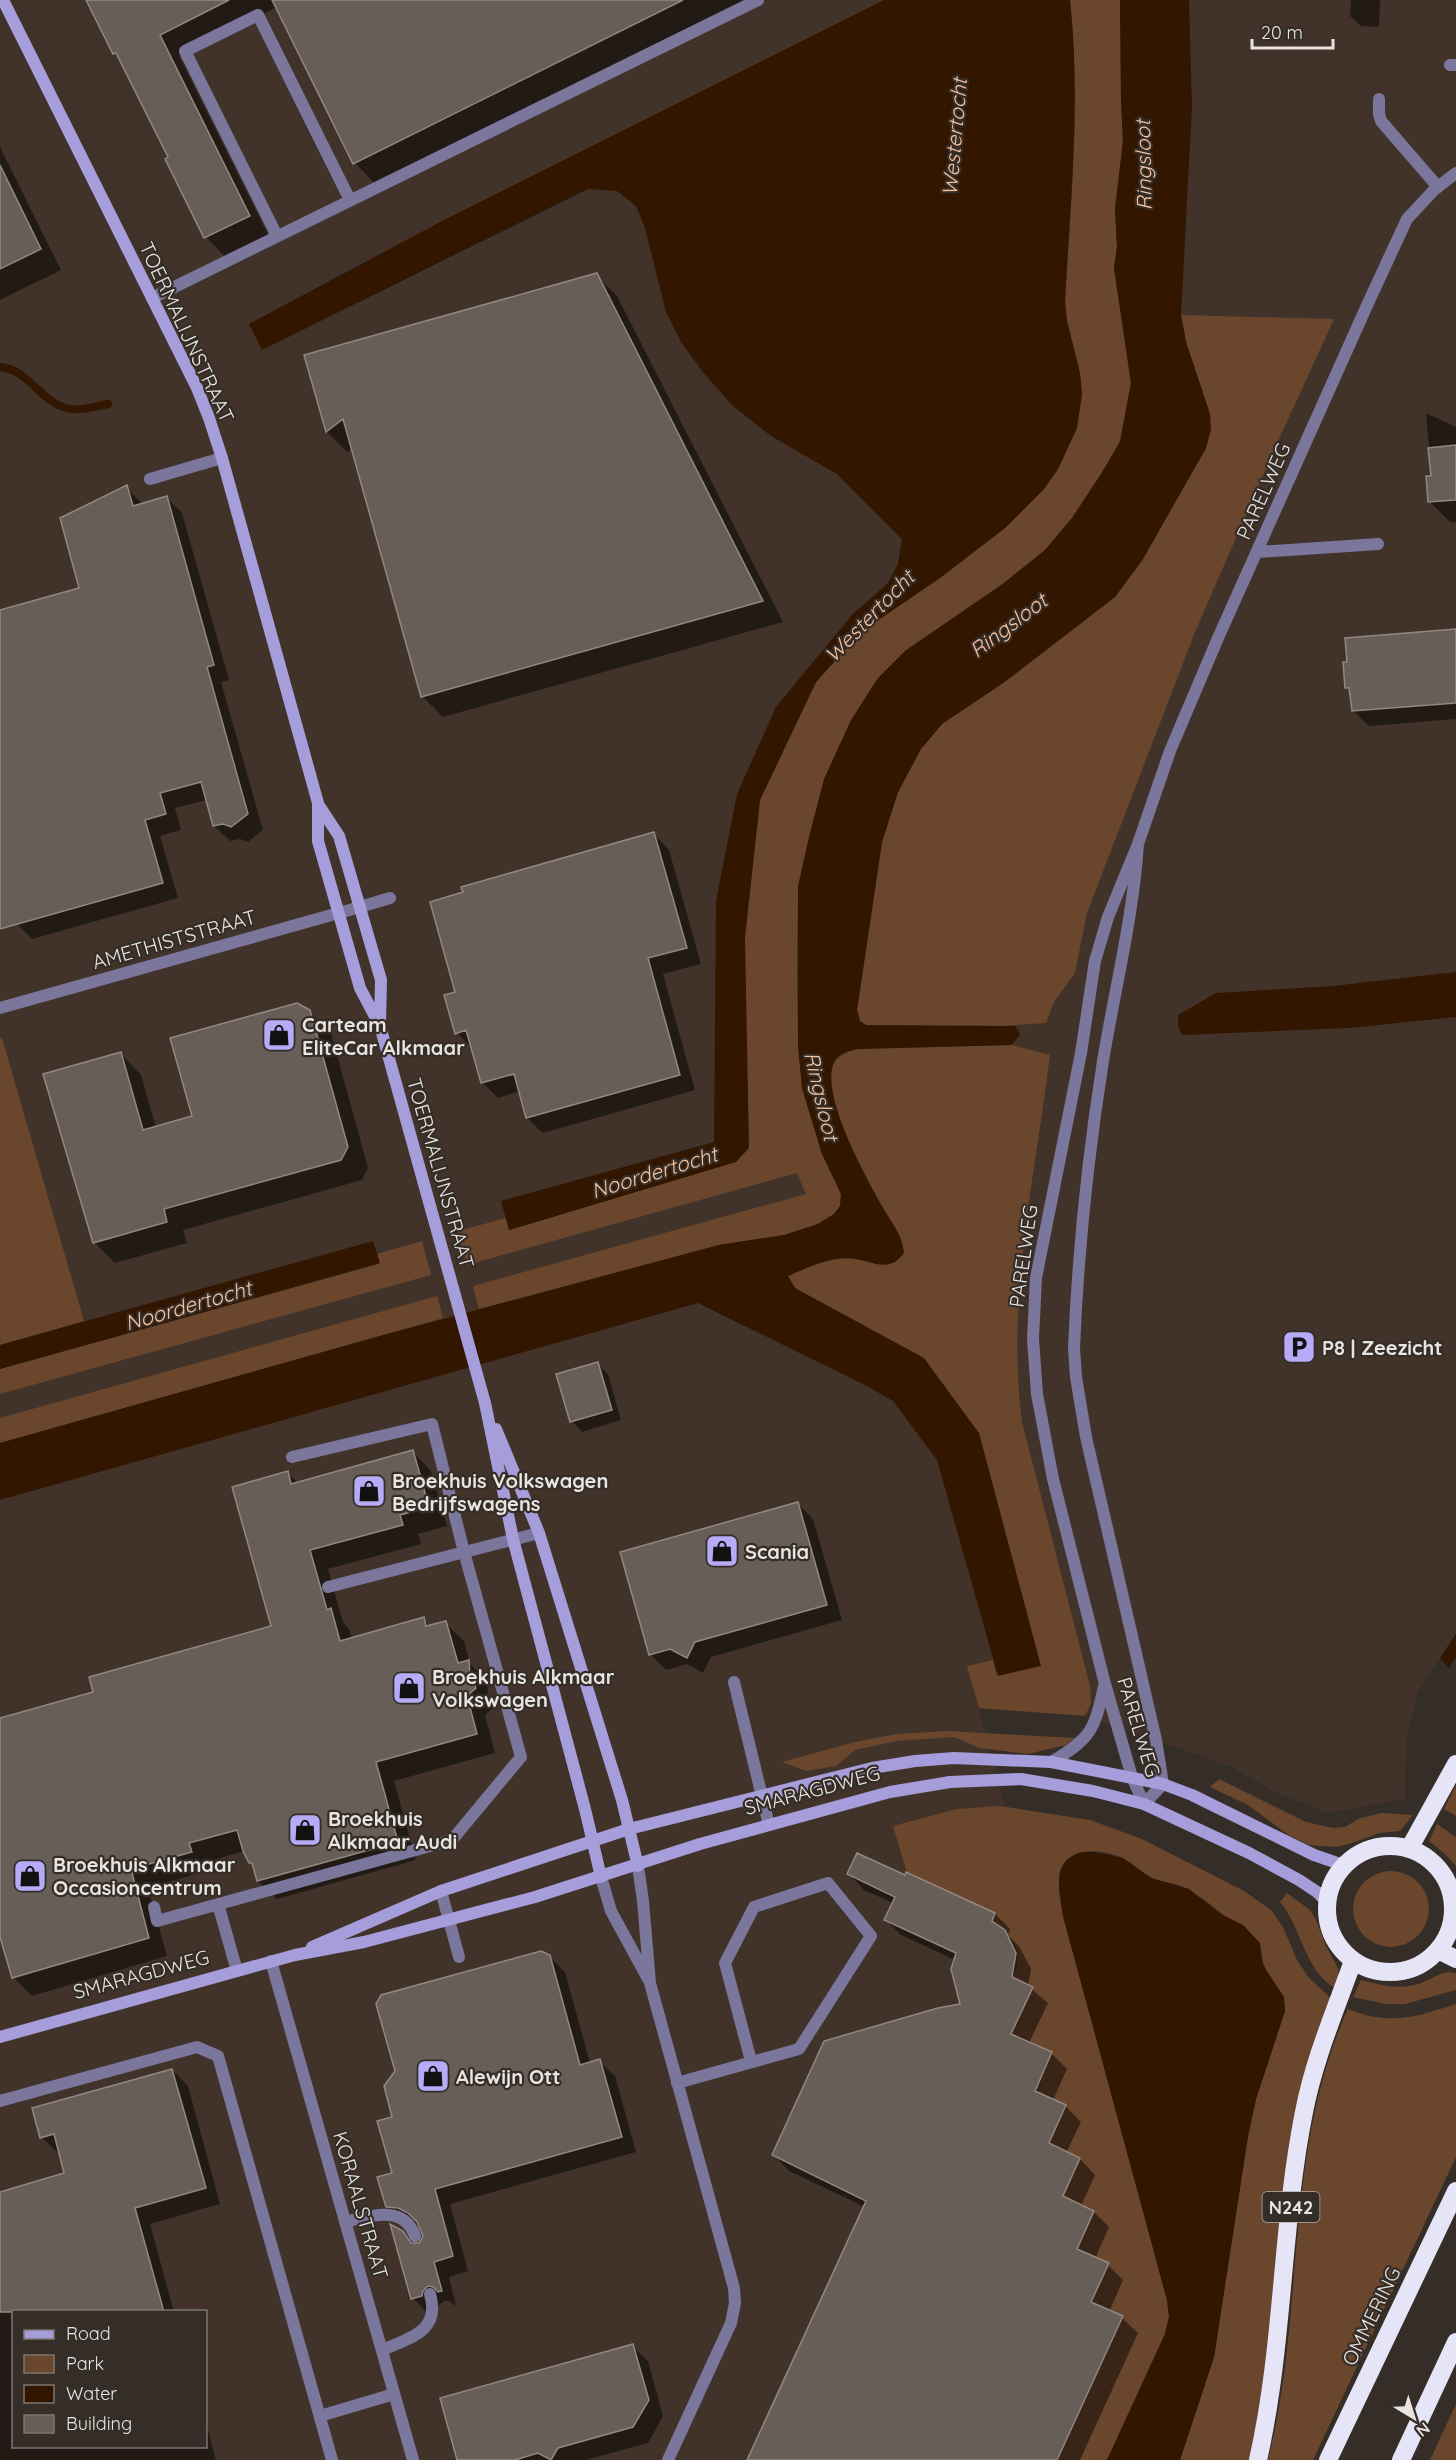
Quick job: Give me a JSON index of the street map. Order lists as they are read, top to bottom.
{
  "streets": {
    "highway": ["N242", "OMMERING"],
    "street": [
      "TOERMALIJNSTRAAT",
      "PARELWEG",
      "AMETHISTSTRAAT",
      "SMARAGDWEG",
      "KORAALSTRAAT"
    ]
  },
  "crossings": [
    ["TOERMALIJNSTRAAT", "AMETHISTSTRAAT"],
    ["PARELWEG", "SMARAGDWEG"],
    ["SMARAGDWEG", "KORAALSTRAAT"],
    ["SMARAGDWEG", "N242"]
  ],
  "water": ["Westertocht", "Ringsloot", "Noordertocht"],
  "places": {
    "shop": [
      "Carteam EliteCar Alkmaar",
      "Broekhuis Volkswagen Bedrijfswagens",
      "Scania",
      "Broekhuis Alkmaar Volkswagen",
      "Broekhuis Alkmaar Audi",
      "Broekhuis Alkmaar Occasioncentrum",
      "Alewijn Ott"
    ],
    "parking": ["P8 | Zeezicht"]
  },
  "legend": [
    "Road",
    "Park",
    "Water",
    "Building"
  ],
  "scale_bar": "20 m",
  "north": "bottom right"
}
